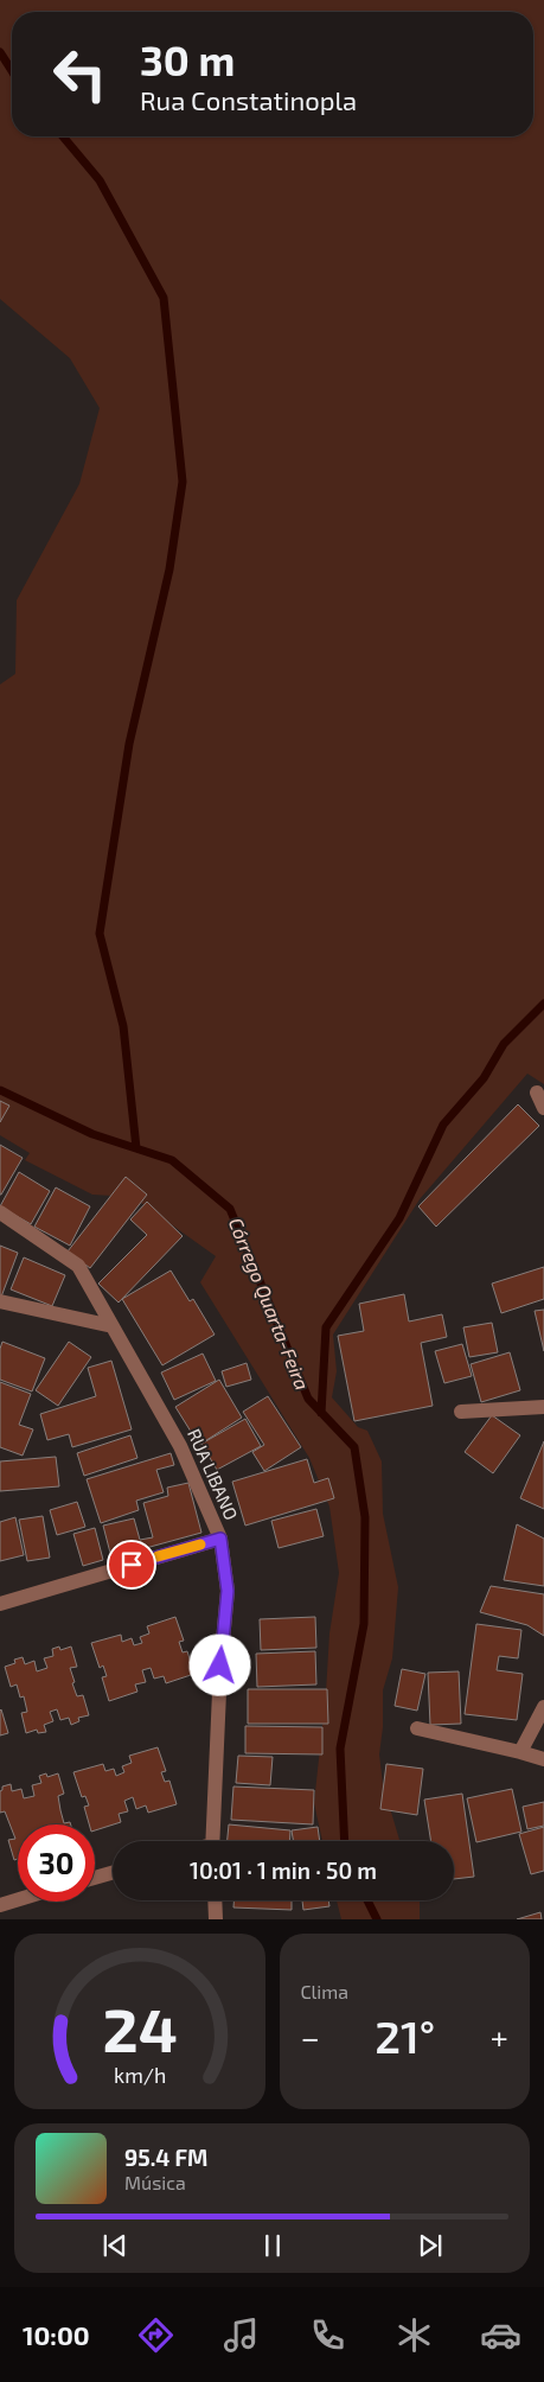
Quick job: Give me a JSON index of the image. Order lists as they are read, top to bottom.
{
  "streets": {
    "street": ["RUA LIBANO"]
  },
  "water": ["Córrego Quarta-Feira"],
  "page": {
    "turn": ["30 m", "Rua Constatinopla"],
    "limit": "30",
    "trip": "10:01 · 1 min · 50 m",
    "tile": "Clima",
    "heat": ["−", "21°", "+"],
    "song": ["95.4 FM", "Música"],
    "tabs": "10:00",
    "gauge": ["24", "km/h"]
  }
}
